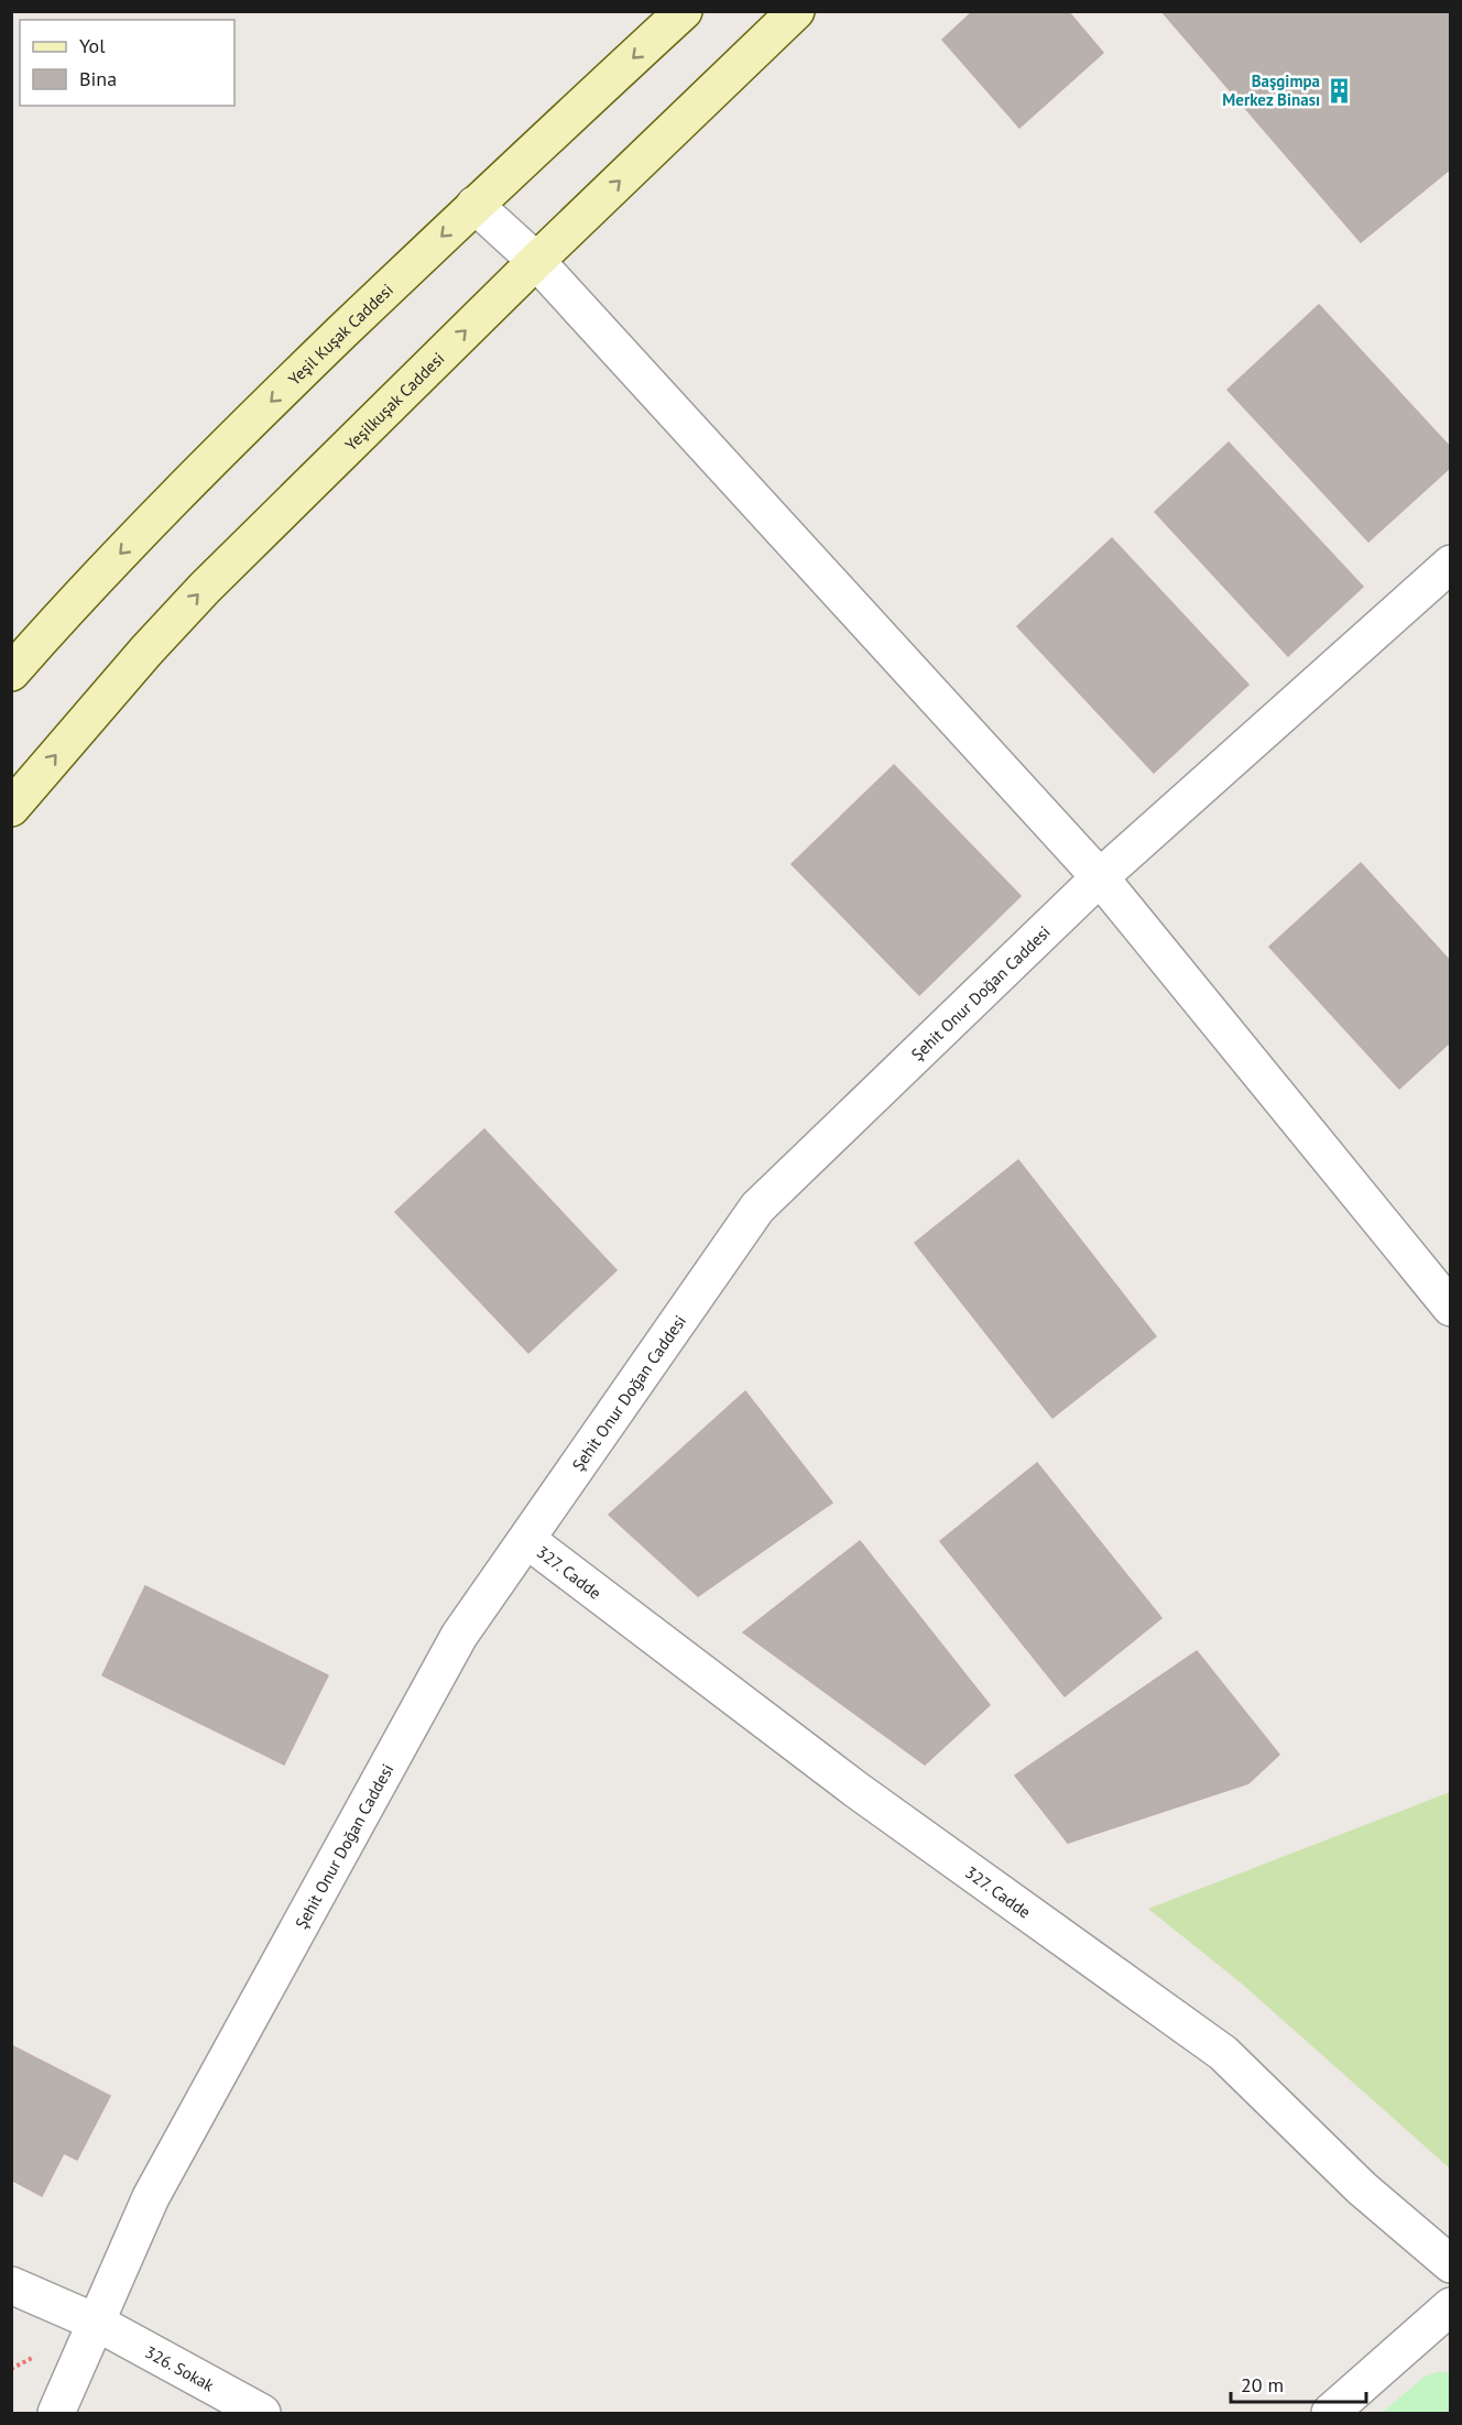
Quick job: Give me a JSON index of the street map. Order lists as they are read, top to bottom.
{
  "streets": {
    "main road": ["Yeşil Kuşak Caddesi", "Yeşilkuşak Caddesi"],
    "street": ["Şehit Onur Doğan Caddesi", "327. Cadde", "326. Sokak"]
  },
  "crossings": [
    ["Şehit Onur Doğan Caddesi", "327. Cadde"],
    ["Şehit Onur Doğan Caddesi", "326. Sokak"]
  ],
  "one_way": ["Yeşil Kuşak Caddesi", "Yeşilkuşak Caddesi"],
  "places": {
    "building": ["Başgimpa Merkez Binası"]
  },
  "legend": ["Yol", "Bina"],
  "scale_bar": "20 m"
}
